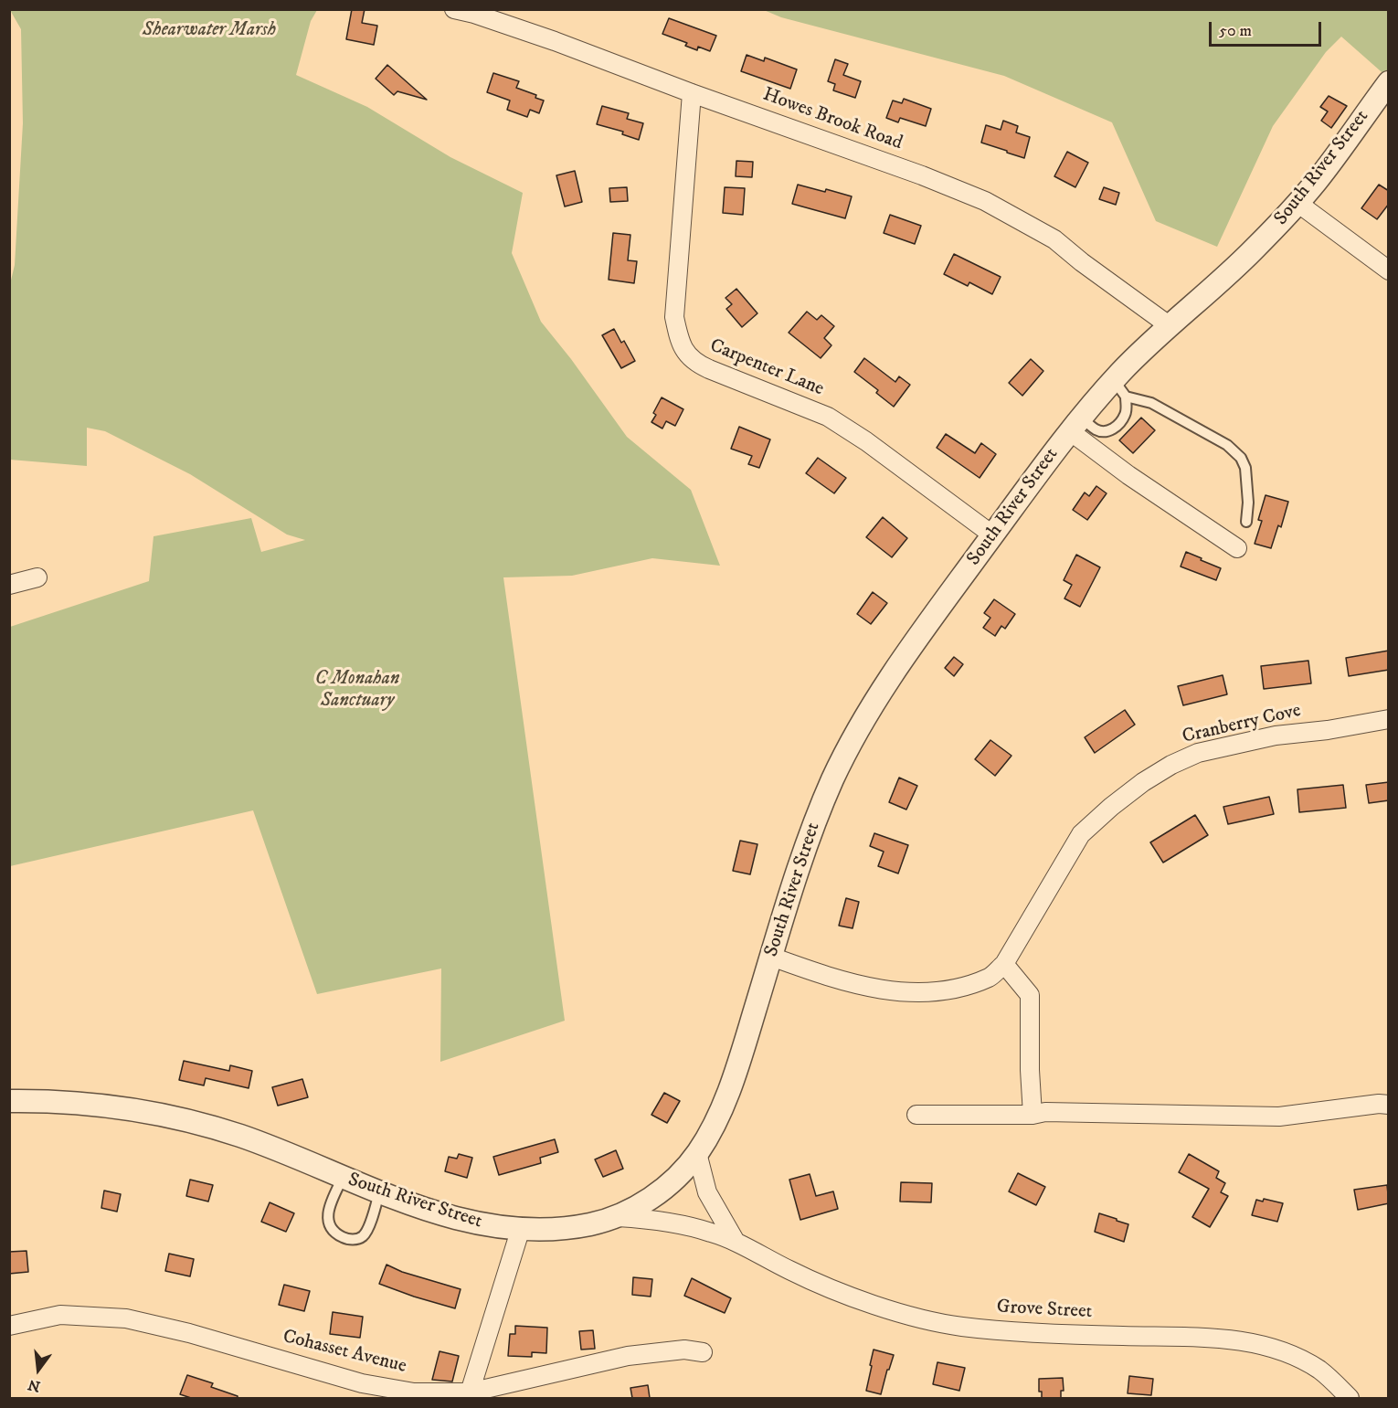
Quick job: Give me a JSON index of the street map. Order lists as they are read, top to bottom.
{
  "streets": {
    "street": [
      "Howes Brook Road",
      "South River Street",
      "Carpenter Lane",
      "Cranberry Cove",
      "Grove Street",
      "Cohasset Avenue"
    ]
  },
  "crossings": [
    ["Howes Brook Road", "South River Street"],
    ["Howes Brook Road", "Carpenter Lane"],
    ["South River Street", "Carpenter Lane"],
    ["South River Street", "Cranberry Cove"],
    ["South River Street", "Grove Street"]
  ],
  "parks": ["Shearwater Marsh", "C Monahan Sanctuary"],
  "scale_bar": "50 m",
  "north": "bottom"
}
